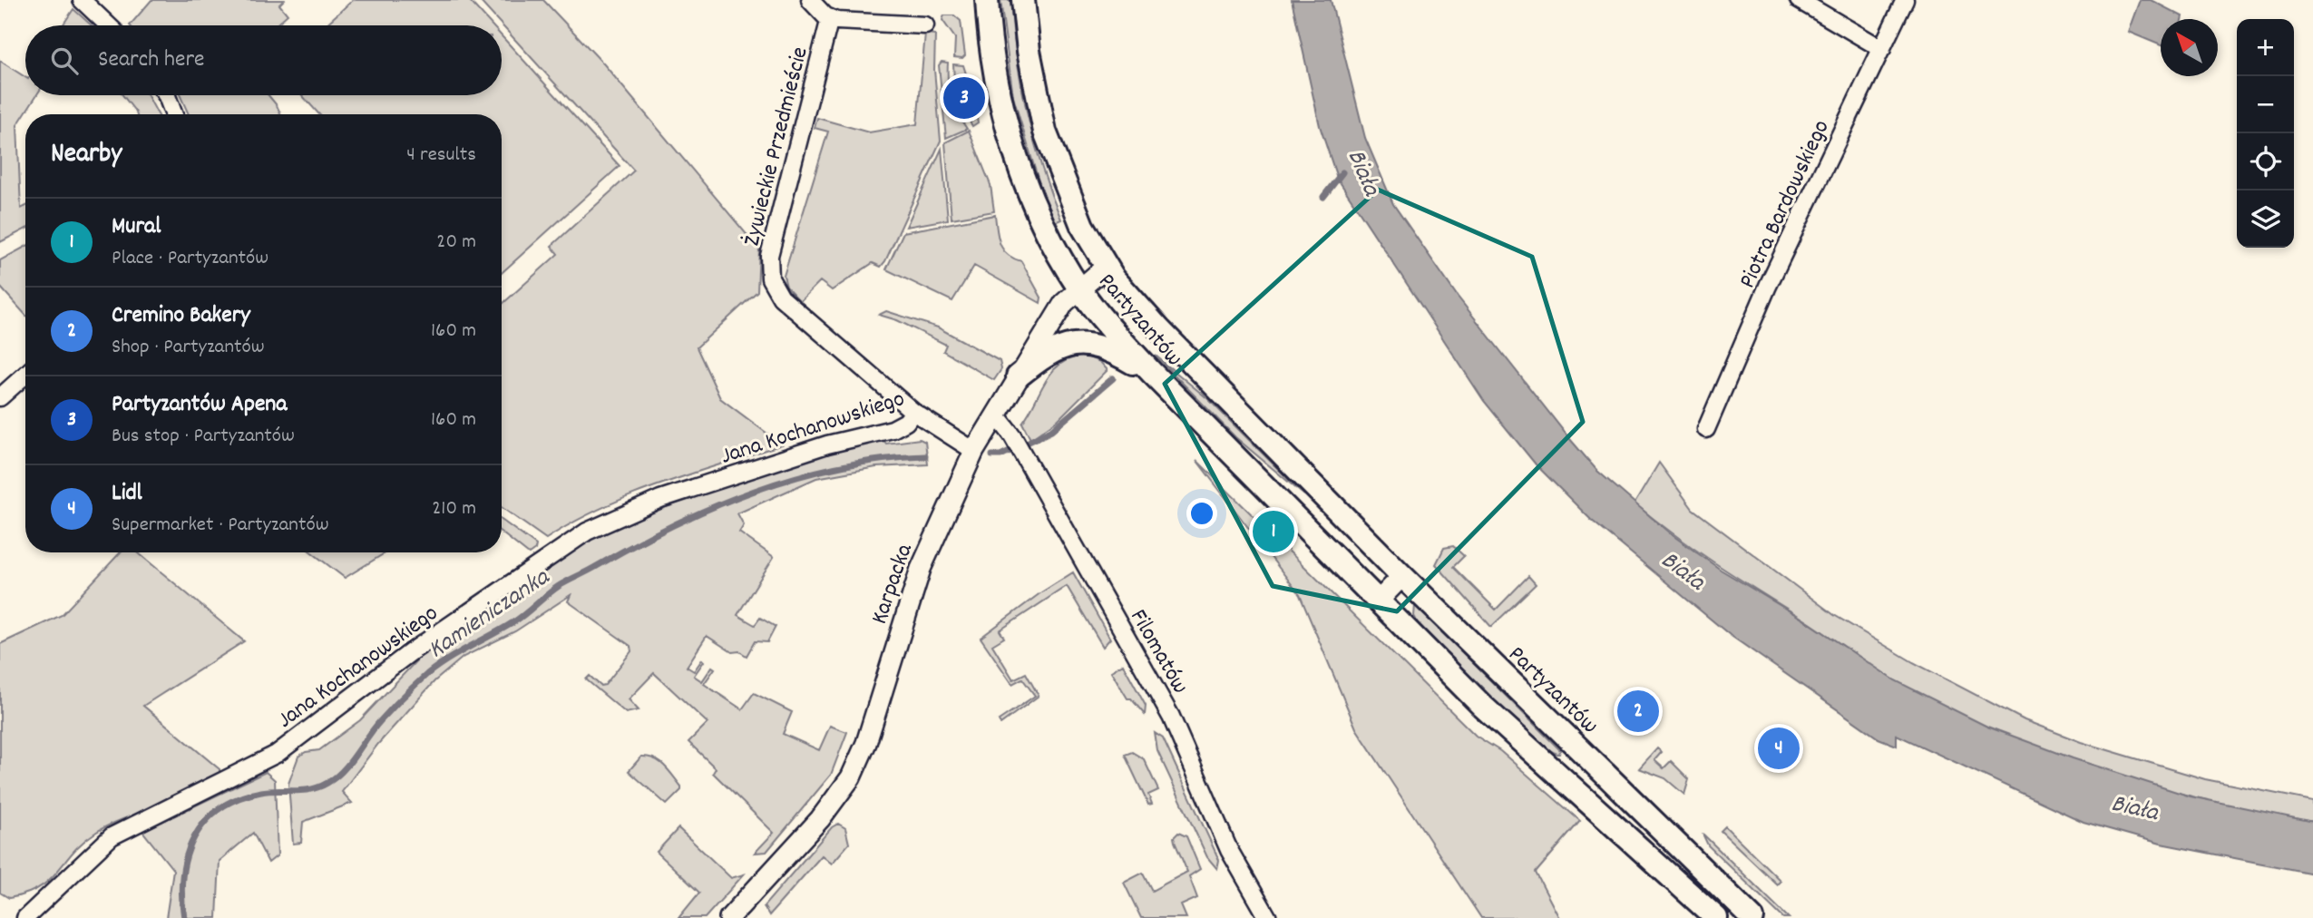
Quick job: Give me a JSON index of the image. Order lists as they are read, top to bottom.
{
  "streets": {
    "main road": ["Partyzantów"],
    "street": [
      "Żywieckie Przedmieście",
      "Piotra Bardowskiego",
      "Jana Kochanowskiego",
      "Karpacka",
      "Filomatów"
    ]
  },
  "crossings": [
    ["Żywieckie Przedmieście", "Jana Kochanowskiego"],
    ["Partyzantów", "Karpacka"],
    ["Jana Kochanowskiego", "Karpacka"],
    ["Karpacka", "Filomatów"]
  ],
  "water": ["Biała", "Kamieniczanka"],
  "north": "top left",
  "page": {
    "map_buttons": ["+", "−"],
    "search": "Search here",
    "pins": [
      "3",
      "1",
      "2",
      "4"
    ],
    "heading": ["Nearby", "4 results"],
    "list": [
      {
        "mark": "1",
        "name": "Mural",
        "note": "Place · Partyzantów",
        "value": "20 m"
      },
      {
        "mark": "2",
        "name": "Cremino Bakery",
        "note": "Shop · Partyzantów",
        "value": "160 m"
      },
      {
        "mark": "3",
        "name": "Partyzantów Apena",
        "note": "Bus stop · Partyzantów",
        "value": "160 m"
      },
      {
        "mark": "4",
        "name": "Lidl",
        "note": "Supermarket · Partyzantów",
        "value": "210 m"
      }
    ]
  }
}
